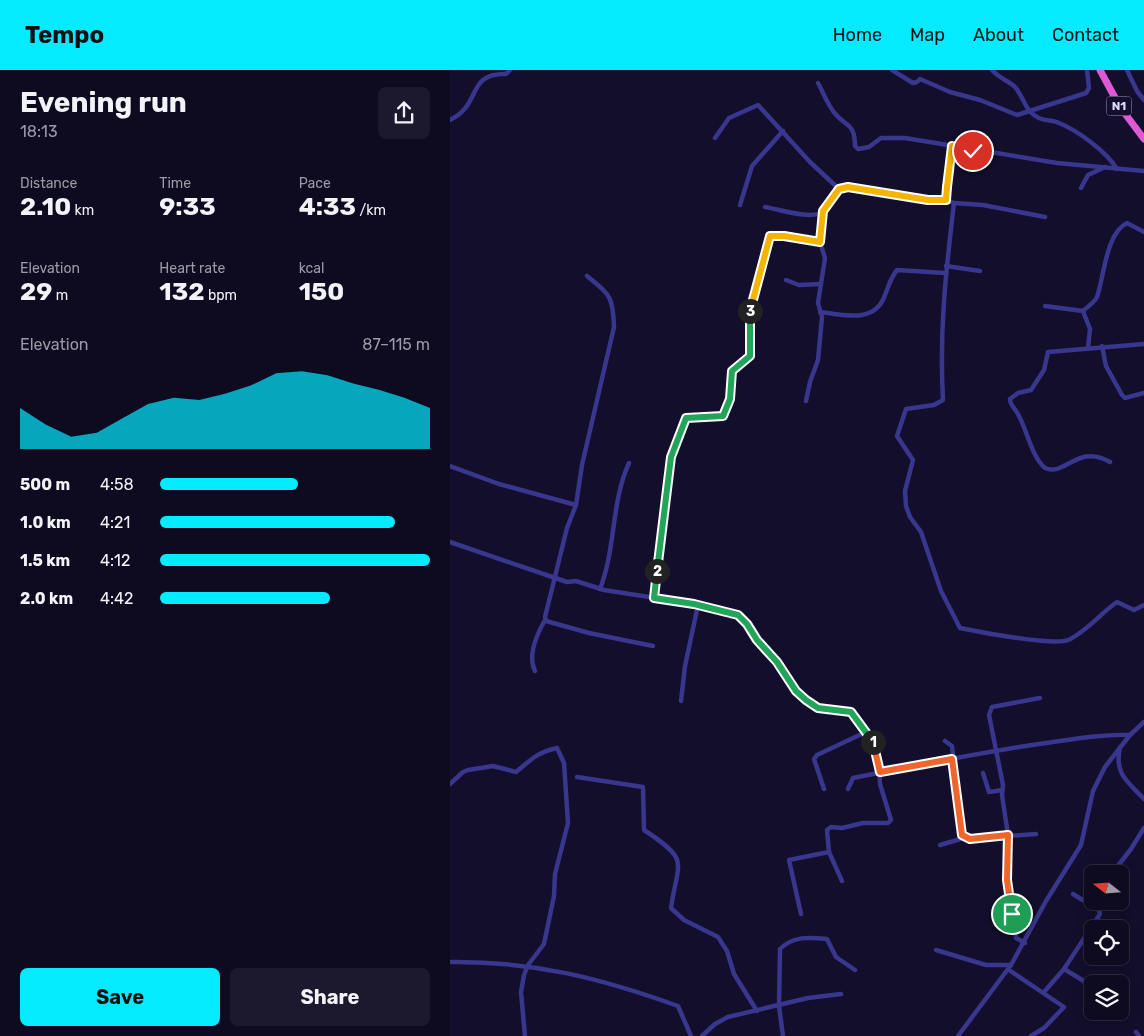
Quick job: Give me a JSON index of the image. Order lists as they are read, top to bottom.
{
  "streets": {
    "highway": ["N1"]
  },
  "north": "left",
  "page": {
    "header": "Tempo",
    "nav": [
      "Home",
      "Map",
      "About",
      "Contact"
    ],
    "heading": ["Evening run", "18:13"],
    "stats": [
      ["Distance", "2.10 km"],
      ["Time", "9:33"],
      ["Pace", "4:33 /km"],
      ["Elevation", "29 m"],
      ["Heart rate", "132 bpm"],
      ["kcal", "150"]
    ],
    "pins": ["3", "2", "1"],
    "chart": ["Elevation", "87–115 m"],
    "list": [
      {
        "name": "500 m",
        "note": "4:58"
      },
      {
        "name": "1.0 km",
        "note": "4:21"
      },
      {
        "name": "1.5 km",
        "note": "4:12"
      },
      {
        "name": "2.0 km",
        "note": "4:42"
      }
    ],
    "buttons": ["Save", "Share"]
  }
}
